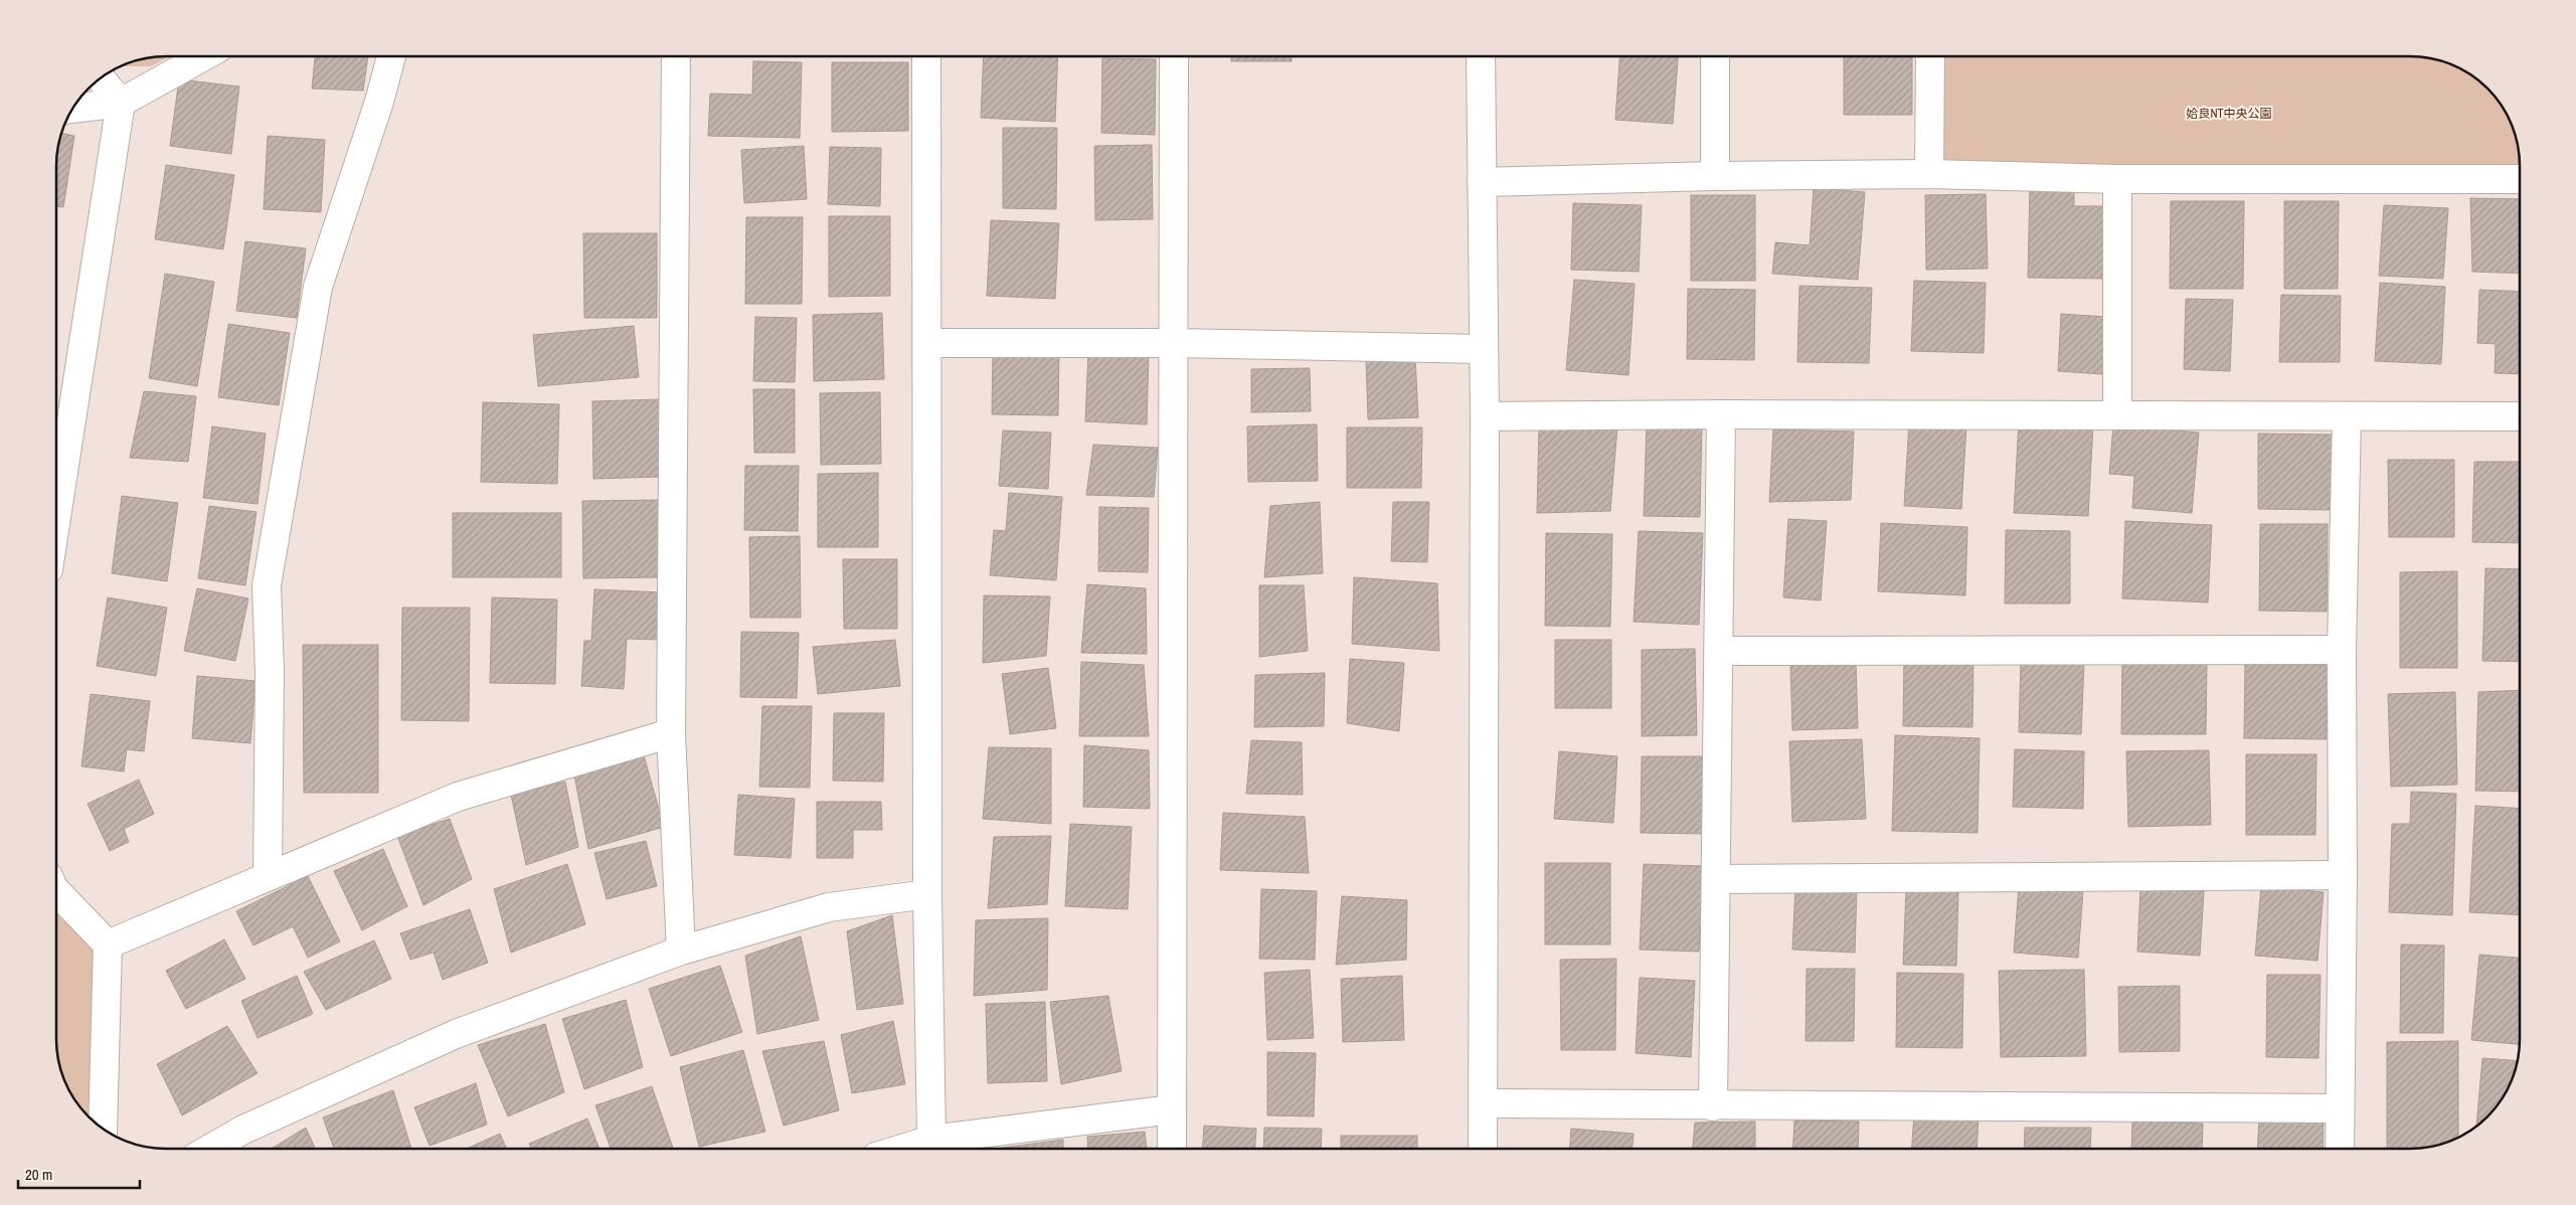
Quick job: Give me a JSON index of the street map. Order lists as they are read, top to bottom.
{
  "parks": ["姶良NT中央公園"],
  "scale_bar": "20 m"
}
